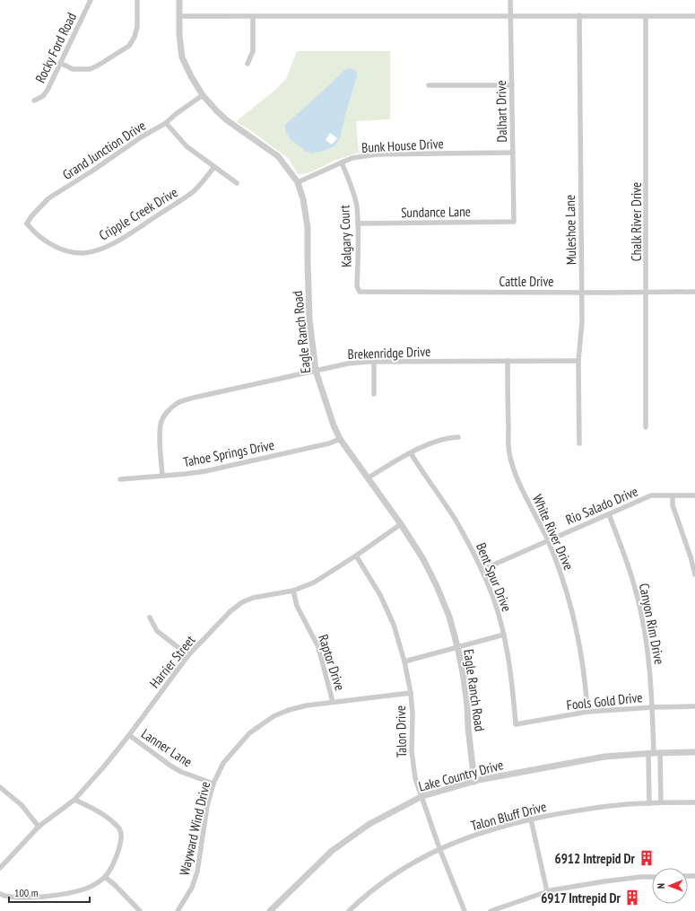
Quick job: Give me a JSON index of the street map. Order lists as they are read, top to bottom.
{
  "streets": {
    "street": [
      "Rocky Ford Road",
      "Dalhart Drive",
      "Bunk House Drive",
      "Grand Junction Drive",
      "Sundance Lane",
      "Cripple Creek Drive",
      "Chalk River Drive",
      "Muleshoe Lane",
      "Kalgary Court",
      "Cattle Drive",
      "Eagle Ranch Road",
      "Brekenridge Drive",
      "Tahoe Springs Drive",
      "Rio Salado Drive",
      "White River Drive",
      "Bent Spur Drive",
      "Canyon Rim Drive",
      "Harrier Street",
      "Raptor Drive",
      "Fools Gold Drive",
      "Talon Drive",
      "Lanner Lane",
      "Lake Country Drive",
      "Talon Bluff Drive",
      "Wayward Wind Drive"
    ]
  },
  "crossings": [
    ["Dalhart Drive", "Bunk House Drive"],
    ["Dalhart Drive", "Sundance Lane"],
    ["Bunk House Drive", "Kalgary Court"],
    ["Bunk House Drive", "Eagle Ranch Road"],
    ["Grand Junction Drive", "Cripple Creek Drive"],
    ["Grand Junction Drive", "Eagle Ranch Road"],
    ["Sundance Lane", "Kalgary Court"],
    ["Chalk River Drive", "Cattle Drive"],
    ["Muleshoe Lane", "Cattle Drive"],
    ["Muleshoe Lane", "Brekenridge Drive"],
    ["Kalgary Court", "Cattle Drive"],
    ["Eagle Ranch Road", "Brekenridge Drive"],
    ["Eagle Ranch Road", "Tahoe Springs Drive"],
    ["Eagle Ranch Road", "Harrier Street"],
    ["Eagle Ranch Road", "Lake Country Drive"],
    ["Brekenridge Drive", "Tahoe Springs Drive"],
    ["Brekenridge Drive", "White River Drive"],
    ["Rio Salado Drive", "White River Drive"],
    ["Rio Salado Drive", "Bent Spur Drive"],
    ["Rio Salado Drive", "Canyon Rim Drive"],
    ["White River Drive", "Fools Gold Drive"],
    ["Bent Spur Drive", "Fools Gold Drive"],
    ["Canyon Rim Drive", "Fools Gold Drive"],
    ["Canyon Rim Drive", "Lake Country Drive"],
    ["Harrier Street", "Raptor Drive"],
    ["Harrier Street", "Talon Drive"],
    ["Harrier Street", "Lanner Lane"],
    ["Raptor Drive", "Wayward Wind Drive"],
    ["Talon Drive", "Lake Country Drive"],
    ["Talon Drive", "Talon Bluff Drive"],
    ["Talon Drive", "Wayward Wind Drive"],
    ["Lanner Lane", "Wayward Wind Drive"]
  ],
  "places": {
    "building": ["6912 Intrepid Dr", "6917 Intrepid Dr"]
  },
  "scale_bar": "100 m",
  "north": "left"
}
